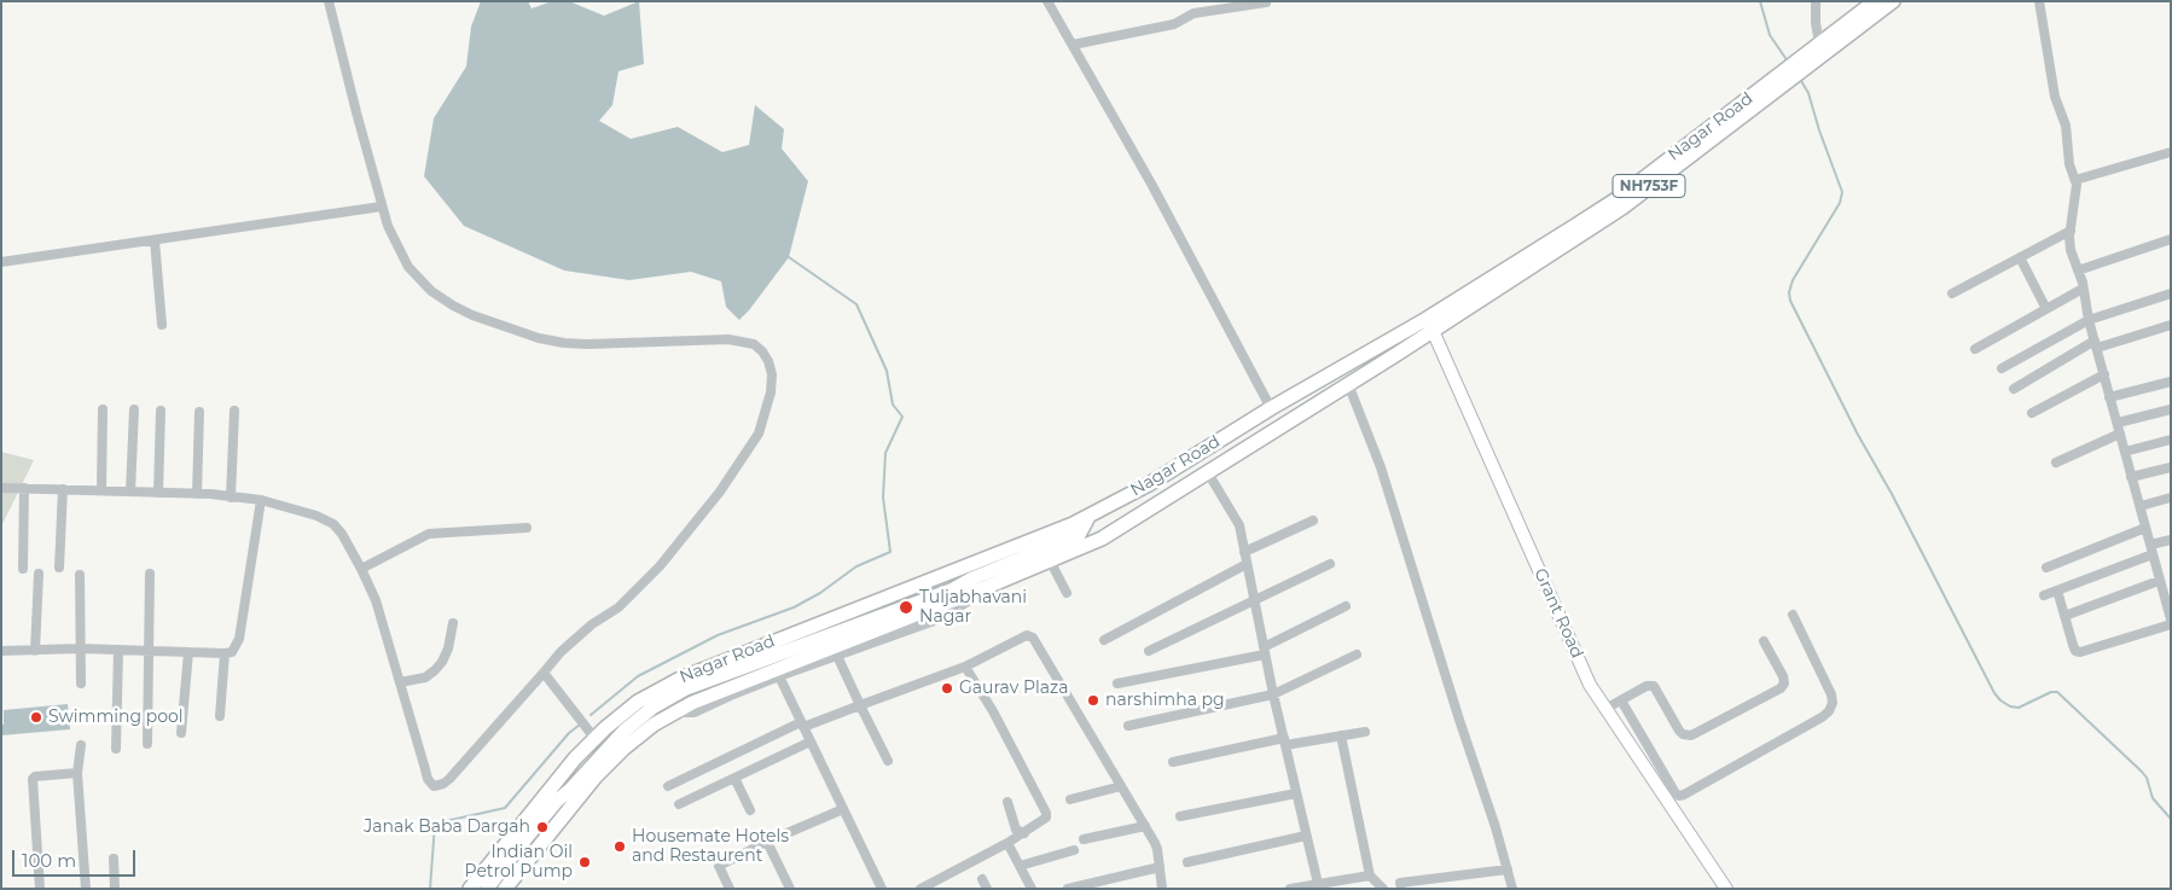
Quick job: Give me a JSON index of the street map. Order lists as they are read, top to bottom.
{
  "streets": {
    "highway": ["Nagar Road", "NH753F"],
    "main road": ["Grant Road"]
  },
  "crossings": [
    ["Nagar Road", "Grant Road"]
  ],
  "places": [
    "Tuljabhavani Nagar",
    "Gaurav Plaza",
    "narshimha pg",
    "Swimming pool",
    "Janak Baba Dargah",
    "Housemate Hotels and Restaurent",
    "Indian Oil Petrol Pump"
  ],
  "scale_bar": "100 m"
}
